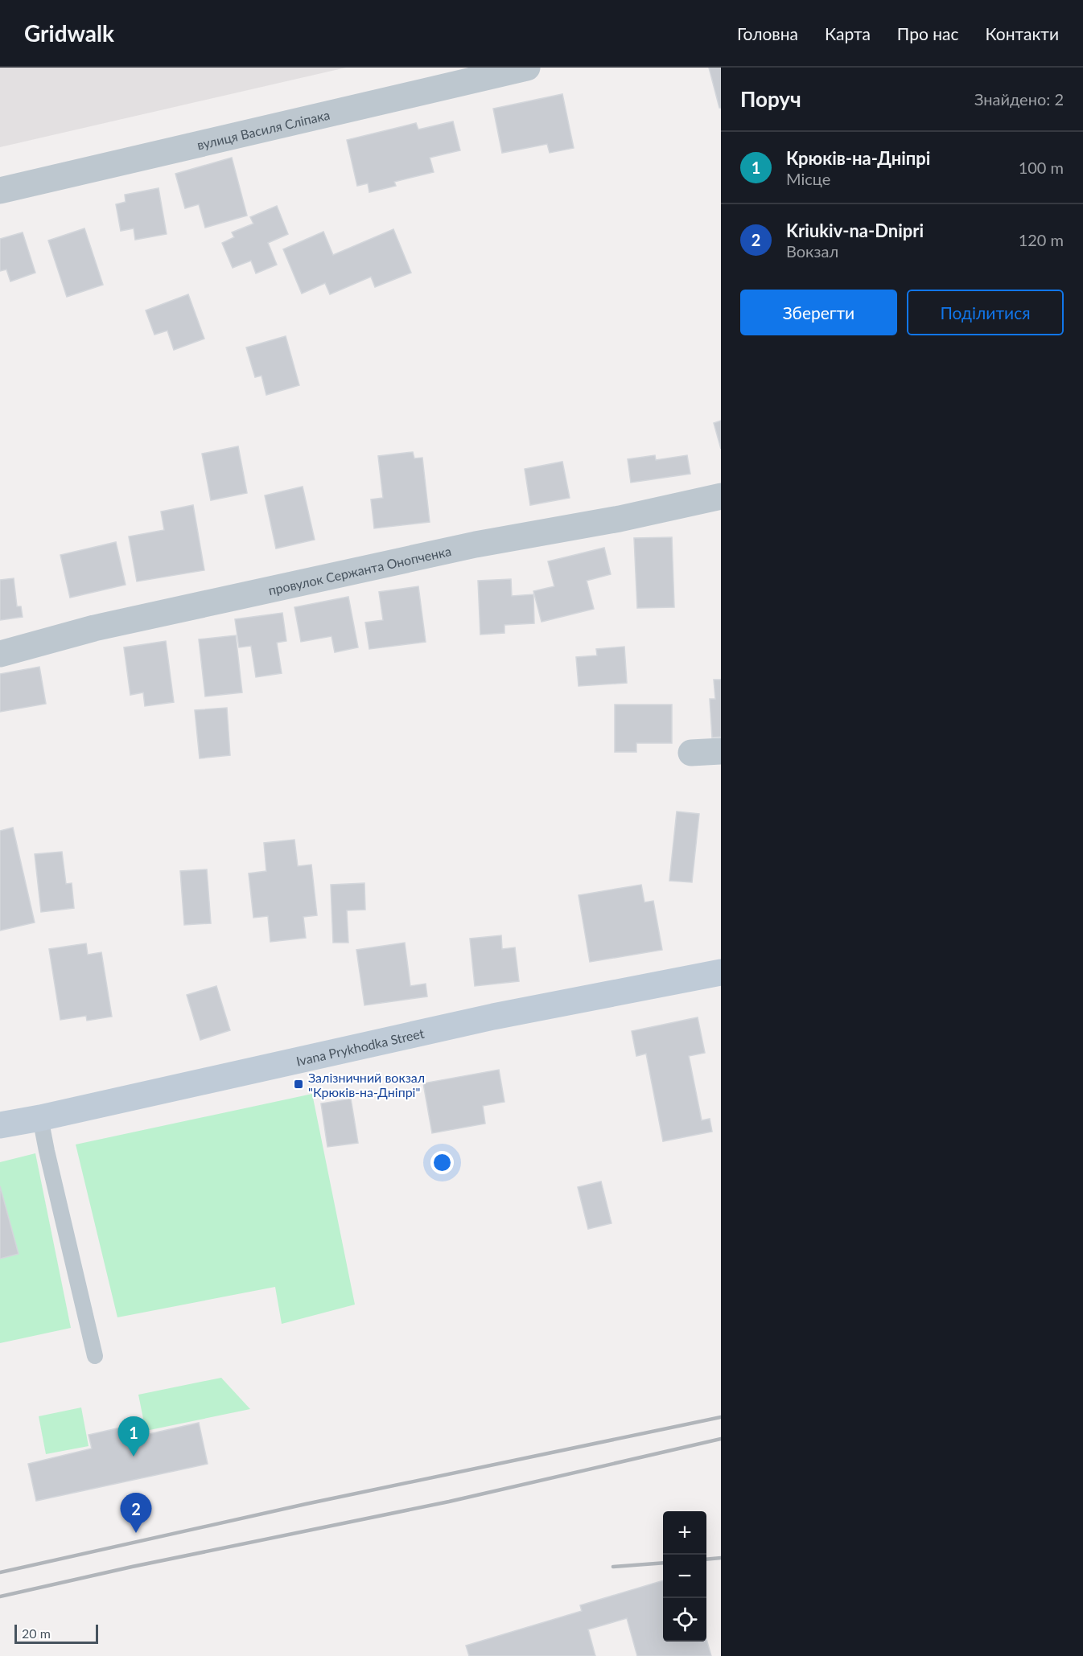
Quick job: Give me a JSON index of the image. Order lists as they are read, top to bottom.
{
  "streets": {
    "main road": ["Ivana Prykhodka Street"],
    "street": ["вулиця Василя Сліпака", "провулок Сержанта Онопченка"]
  },
  "places": {
    "transit": ["Залізничний вокзал \"Крюкiв-на-Днiпрi\""]
  },
  "scale_bar": "20 m",
  "page": {
    "header": "Gridwalk",
    "nav": [
      "Головна",
      "Карта",
      "Про нас",
      "Контакти"
    ],
    "heading": ["Поруч", "Знайдено: 2"],
    "list": [
      {
        "mark": "1",
        "name": "Крюків-на-Дніпрі",
        "note": "Місце",
        "value": "100 m"
      },
      {
        "mark": "2",
        "name": "Kriukiv-na-Dnipri",
        "note": "Вокзал",
        "value": "120 m"
      }
    ],
    "buttons": ["Зберегти", "Поділитися"],
    "pins": ["1", "2"],
    "map_buttons": ["+", "−"],
    "scale": "20 m"
  }
}
